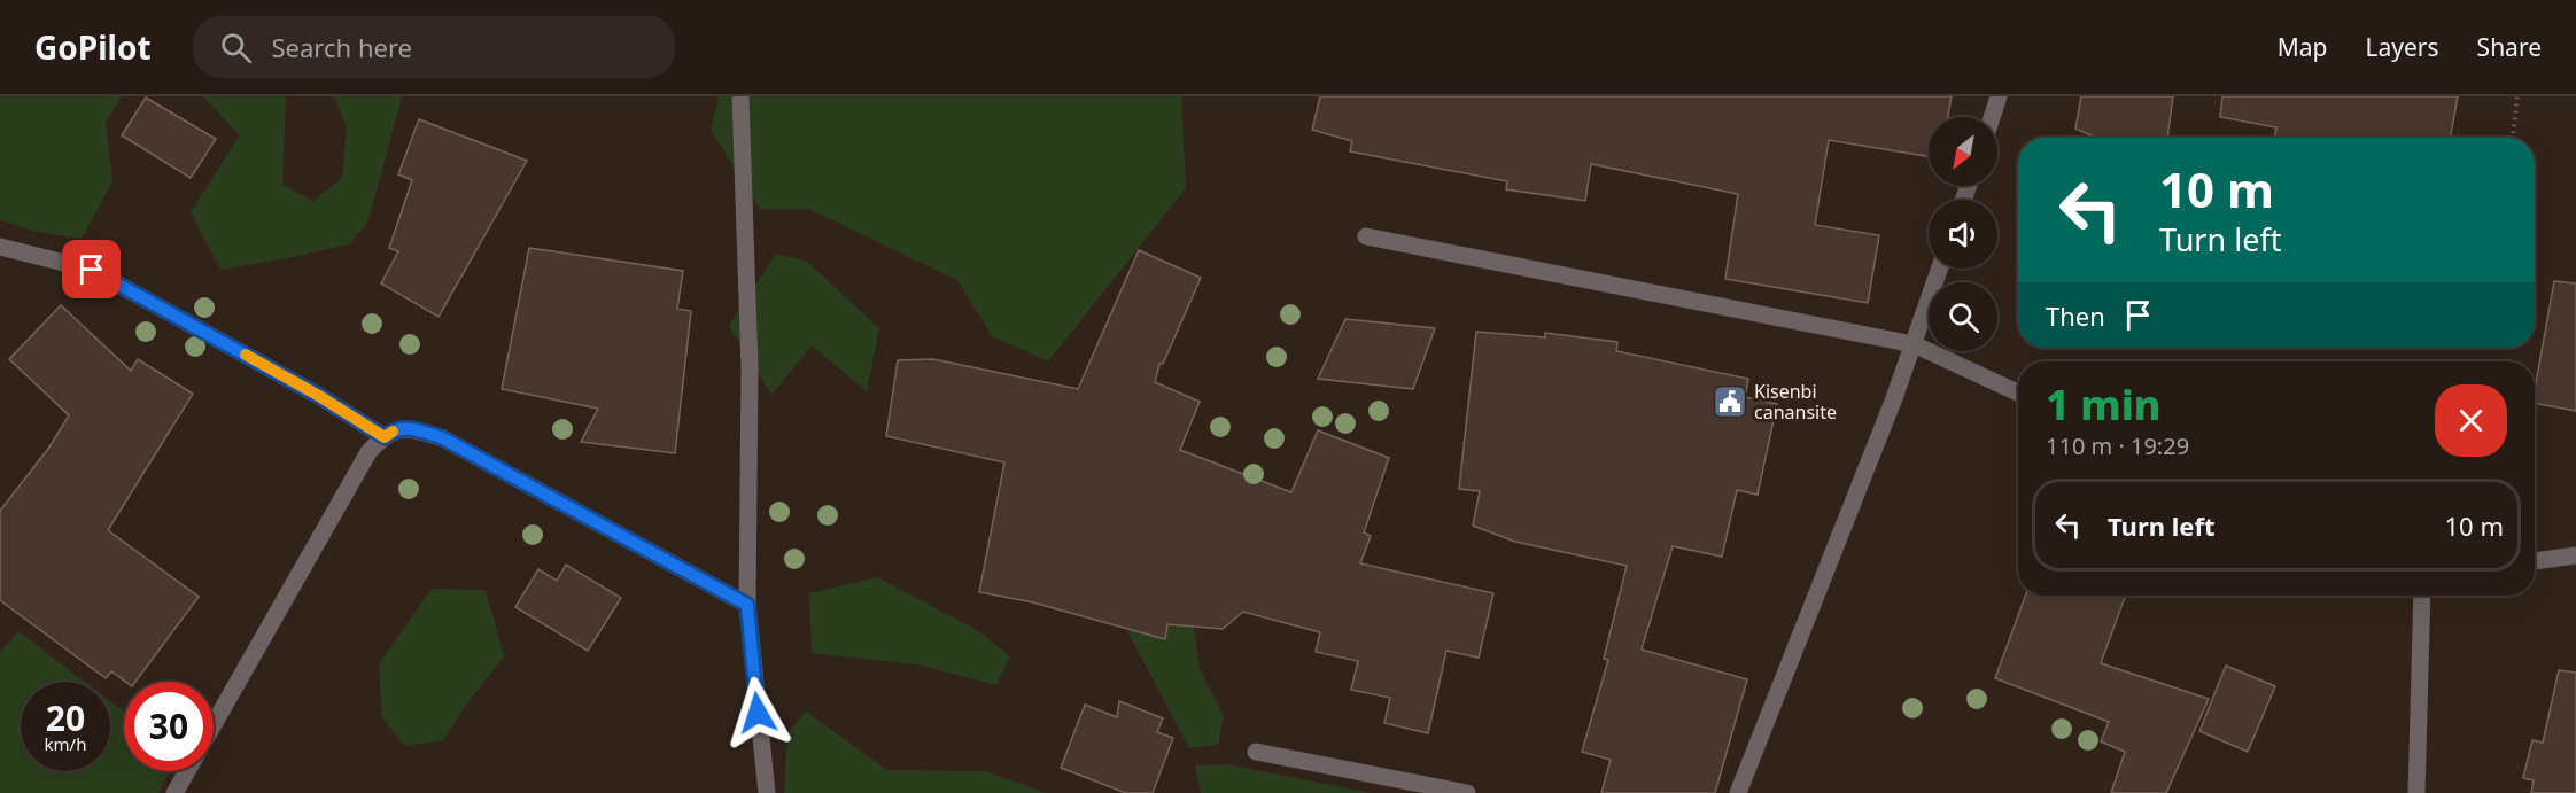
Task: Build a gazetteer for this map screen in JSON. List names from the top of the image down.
{
  "places": {
    "public building": ["Kisenbi canansite"]
  },
  "north": "bottom left",
  "page": {
    "header": "GoPilot",
    "search": "Search here",
    "nav": ["Map", "Layers", "Share"],
    "turn": ["10 m", "Turn left"],
    "then": "Then",
    "heading": ["1 min", "110 m · 19:29"],
    "list": [
      {
        "name": "Turn left",
        "value": "10 m"
      }
    ],
    "speed": "20 km/h",
    "limit": "30"
  }
}
